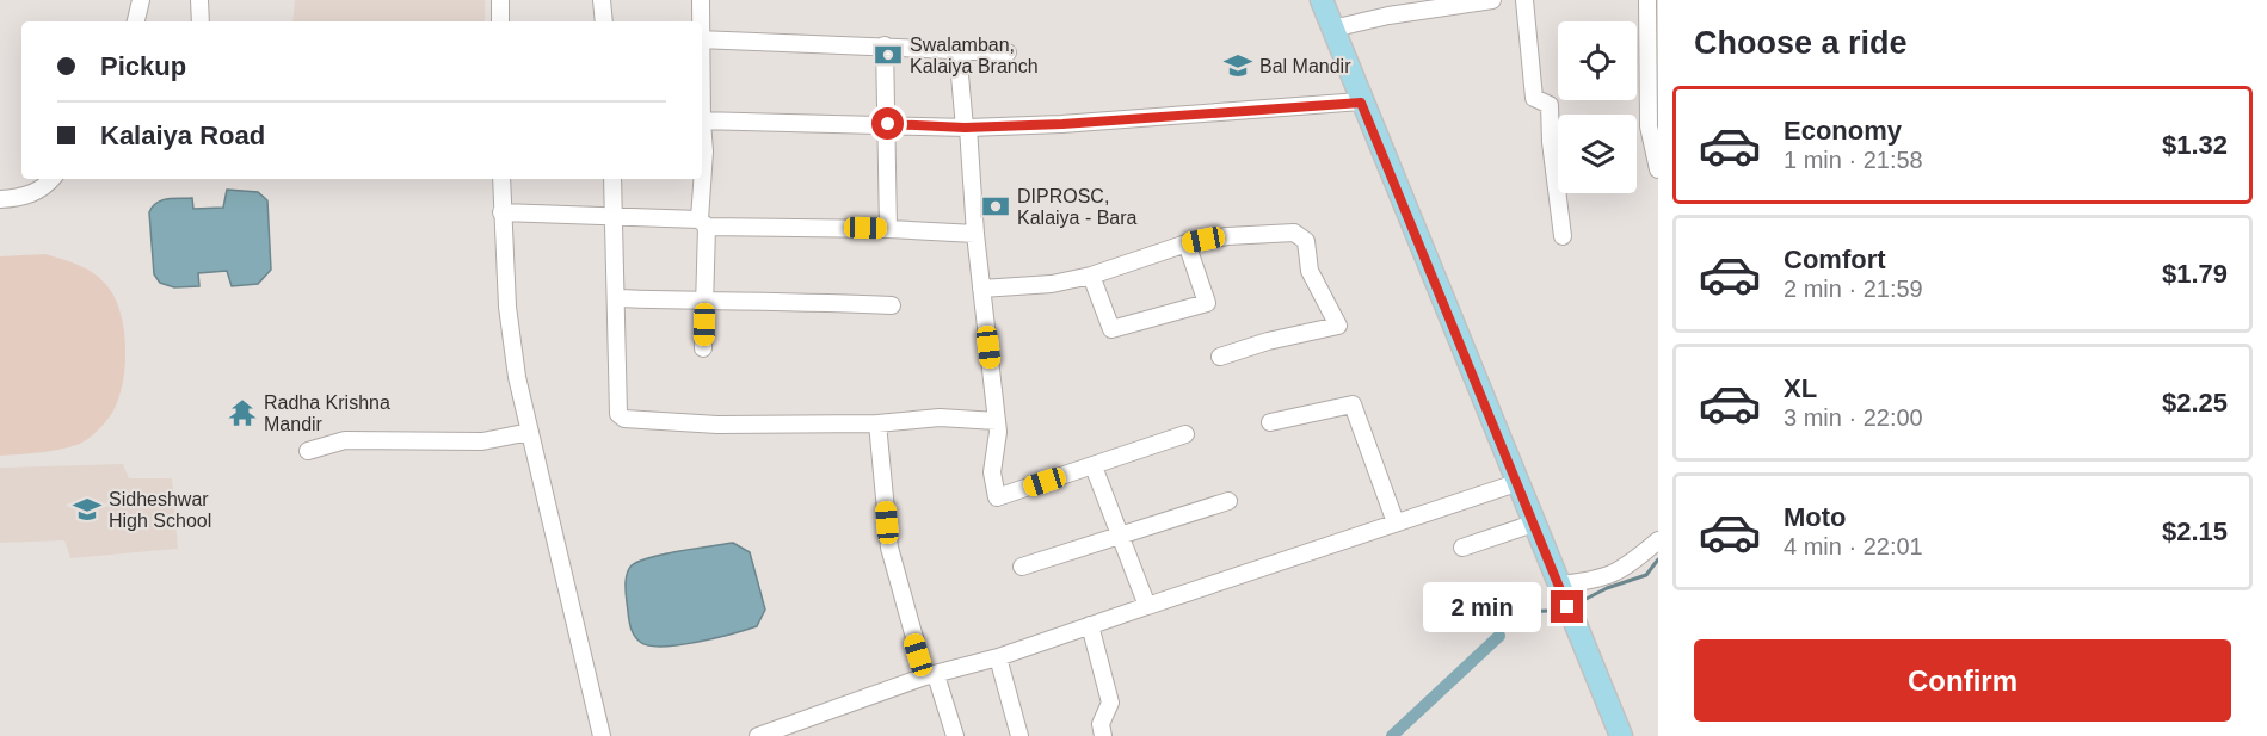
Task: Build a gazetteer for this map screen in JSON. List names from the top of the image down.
{
  "places": {
    "bank": ["Swalamban, Kalaiya Branch", "DIPROSC, Kalaiya - Bara"],
    "school or university": ["Bal Mandir", "Sidheshwar High School"],
    "temple": ["Radha Krishna Mandir"]
  },
  "page": {
    "heading": "Choose a ride",
    "banner": ["Pickup", "Kalaiya Road"],
    "list": [
      {
        "name": "Economy",
        "note": "1 min · 21:58",
        "value": "$1.32"
      },
      {
        "name": "Comfort",
        "note": "2 min · 21:59",
        "value": "$1.79"
      },
      {
        "name": "XL",
        "note": "3 min · 22:00",
        "value": "$2.25"
      },
      {
        "name": "Moto",
        "note": "4 min · 22:01",
        "value": "$2.15"
      }
    ],
    "bubble": "2 min",
    "buttons": "Confirm"
  }
}
